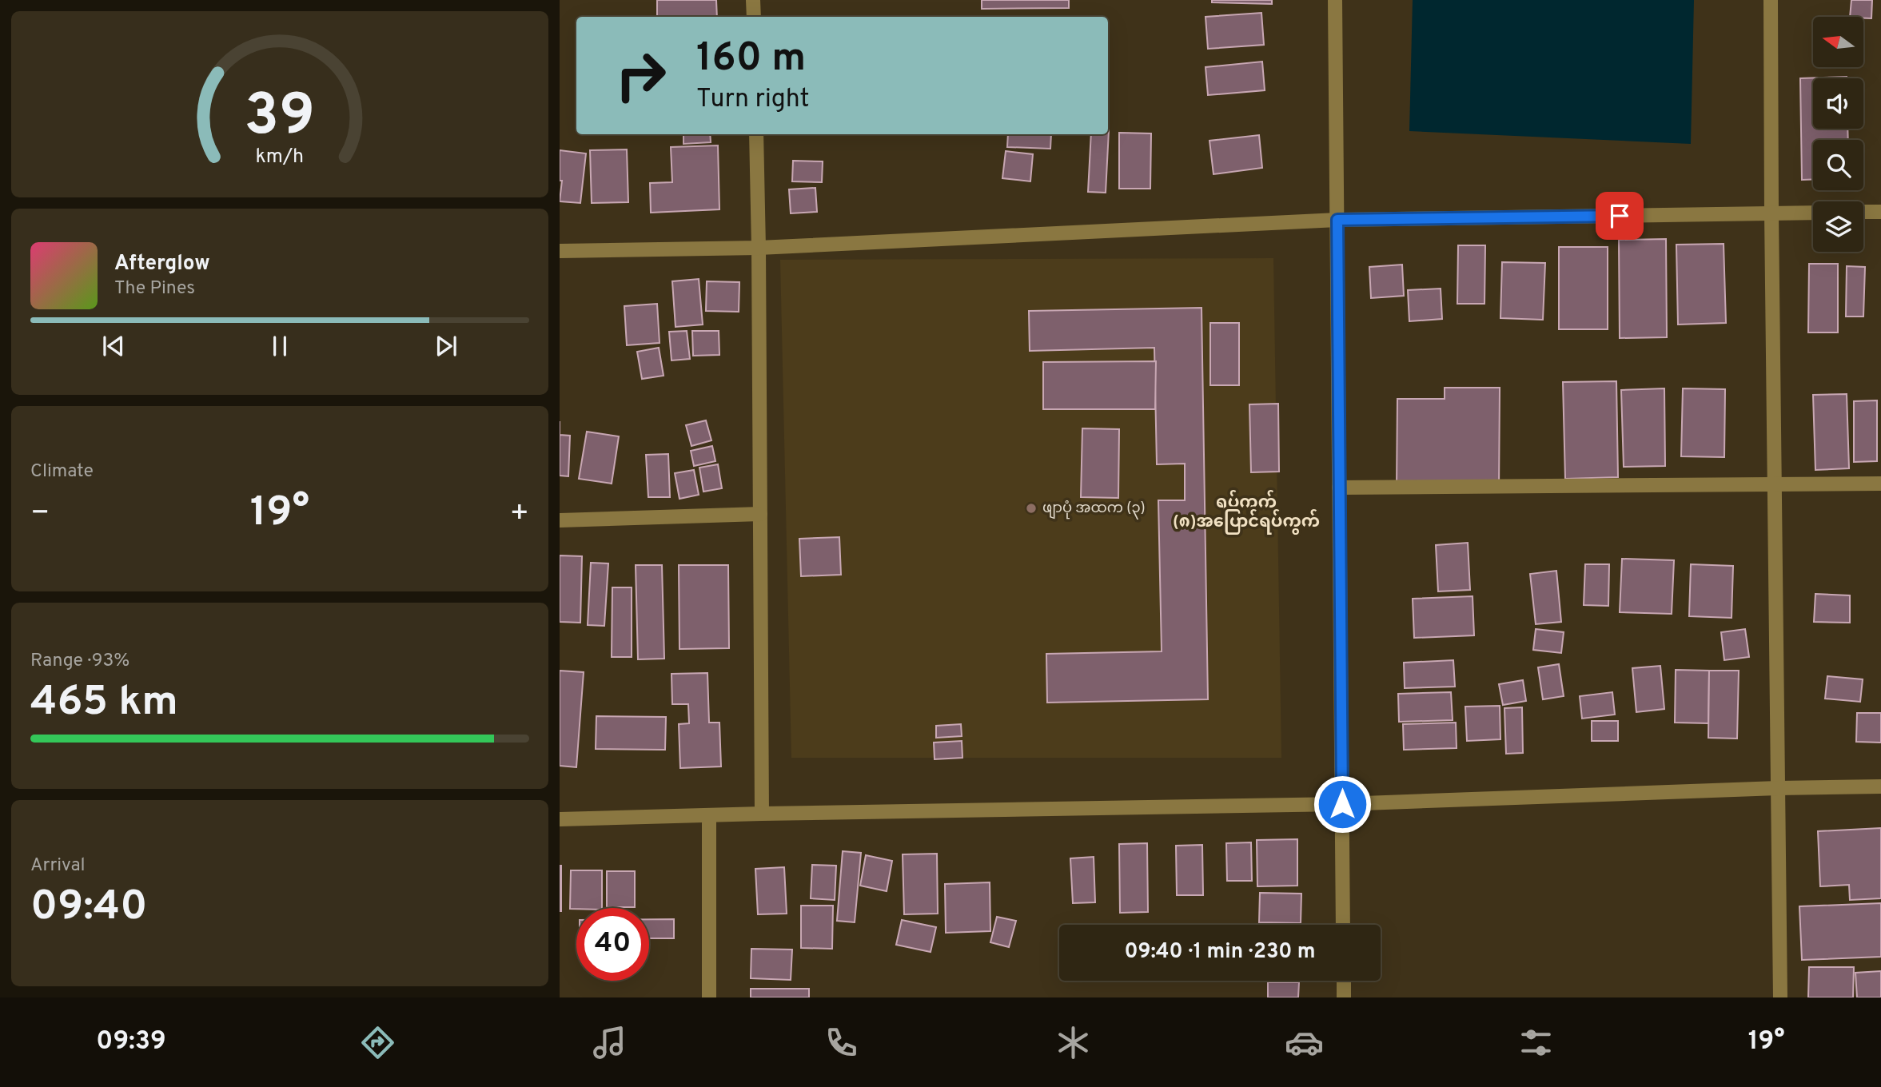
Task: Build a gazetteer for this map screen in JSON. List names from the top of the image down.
{
  "districts": ["ရပ်ကွက် (၈)အပြောင်ရပ်ကွက်"],
  "places": ["ဖျာပုံ အထက (၃)"],
  "north": "left",
  "page": {
    "turn": ["160 m", "Turn right"],
    "song": ["Afterglow", "The Pines"],
    "tile": [
      "Climate",
      ["Range · 93%", "465 km"],
      ["Arrival", "09:40"]
    ],
    "heat": ["−", "19°", "+"],
    "limit": "40",
    "trip": "09:40 · 1 min · 230 m",
    "tabs": ["09:39", "19°"],
    "gauge": ["39", "km/h"]
  }
}
